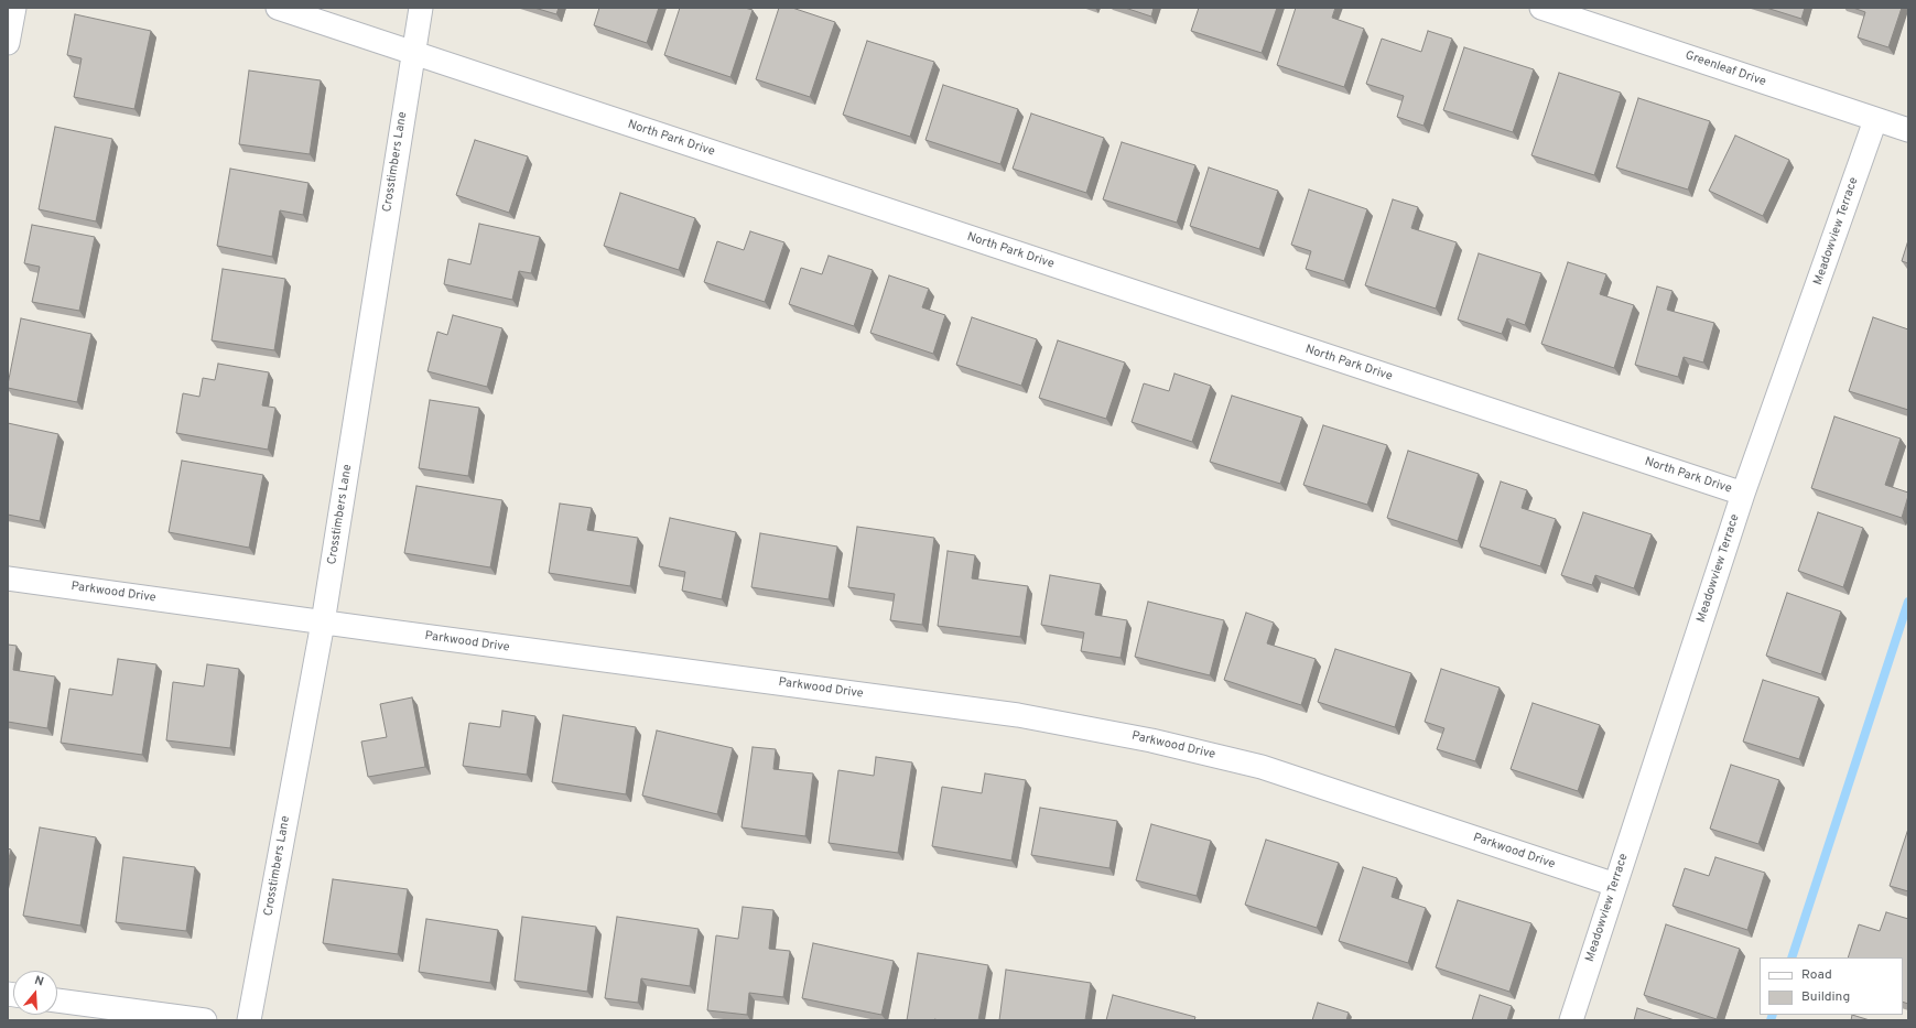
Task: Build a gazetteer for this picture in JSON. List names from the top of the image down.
{
  "streets": {
    "street": [
      "Greenleaf Drive",
      "North Park Drive",
      "Crosstimbers Lane",
      "Meadowview Terrace",
      "Parkwood Drive"
    ]
  },
  "crossings": [
    ["Greenleaf Drive", "Meadowview Terrace"],
    ["North Park Drive", "Crosstimbers Lane"],
    ["North Park Drive", "Meadowview Terrace"],
    ["Crosstimbers Lane", "Parkwood Drive"],
    ["Meadowview Terrace", "Parkwood Drive"]
  ],
  "legend": ["Road", "Building"],
  "north": "top"
}
